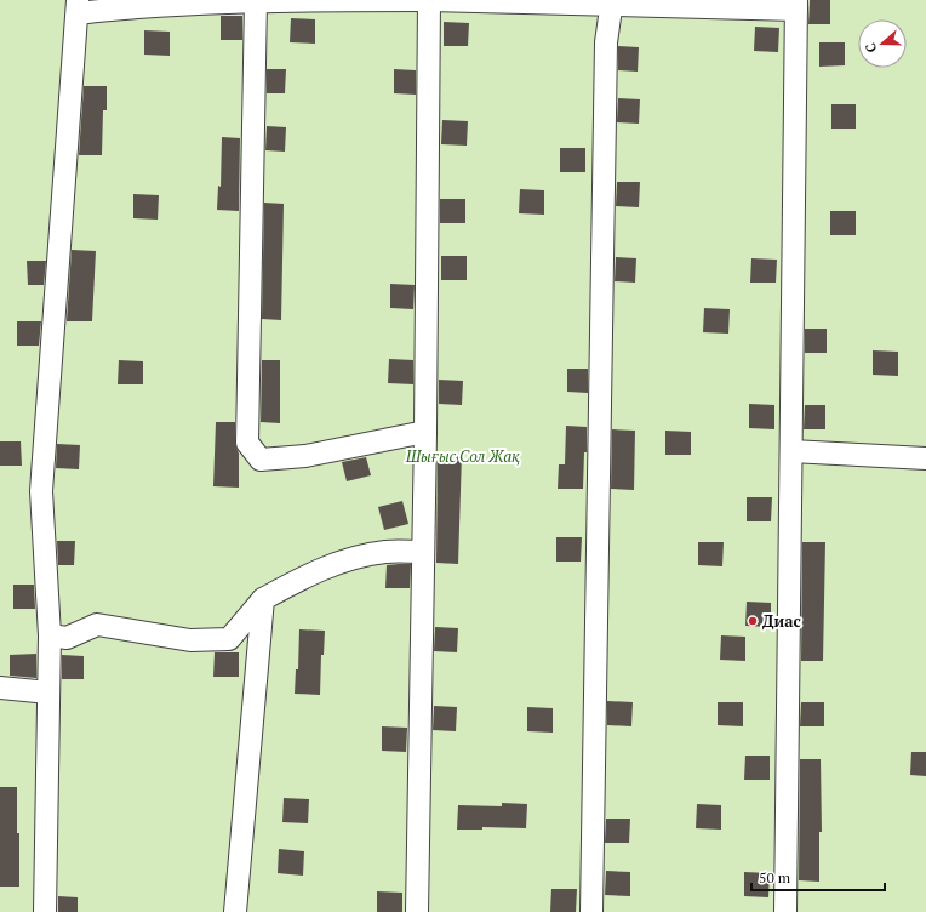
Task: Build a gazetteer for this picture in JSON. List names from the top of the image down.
{
  "parks": ["Шығыс Сол Жақ"],
  "places": ["Диас"],
  "scale_bar": "50 m",
  "north": "left"
}
